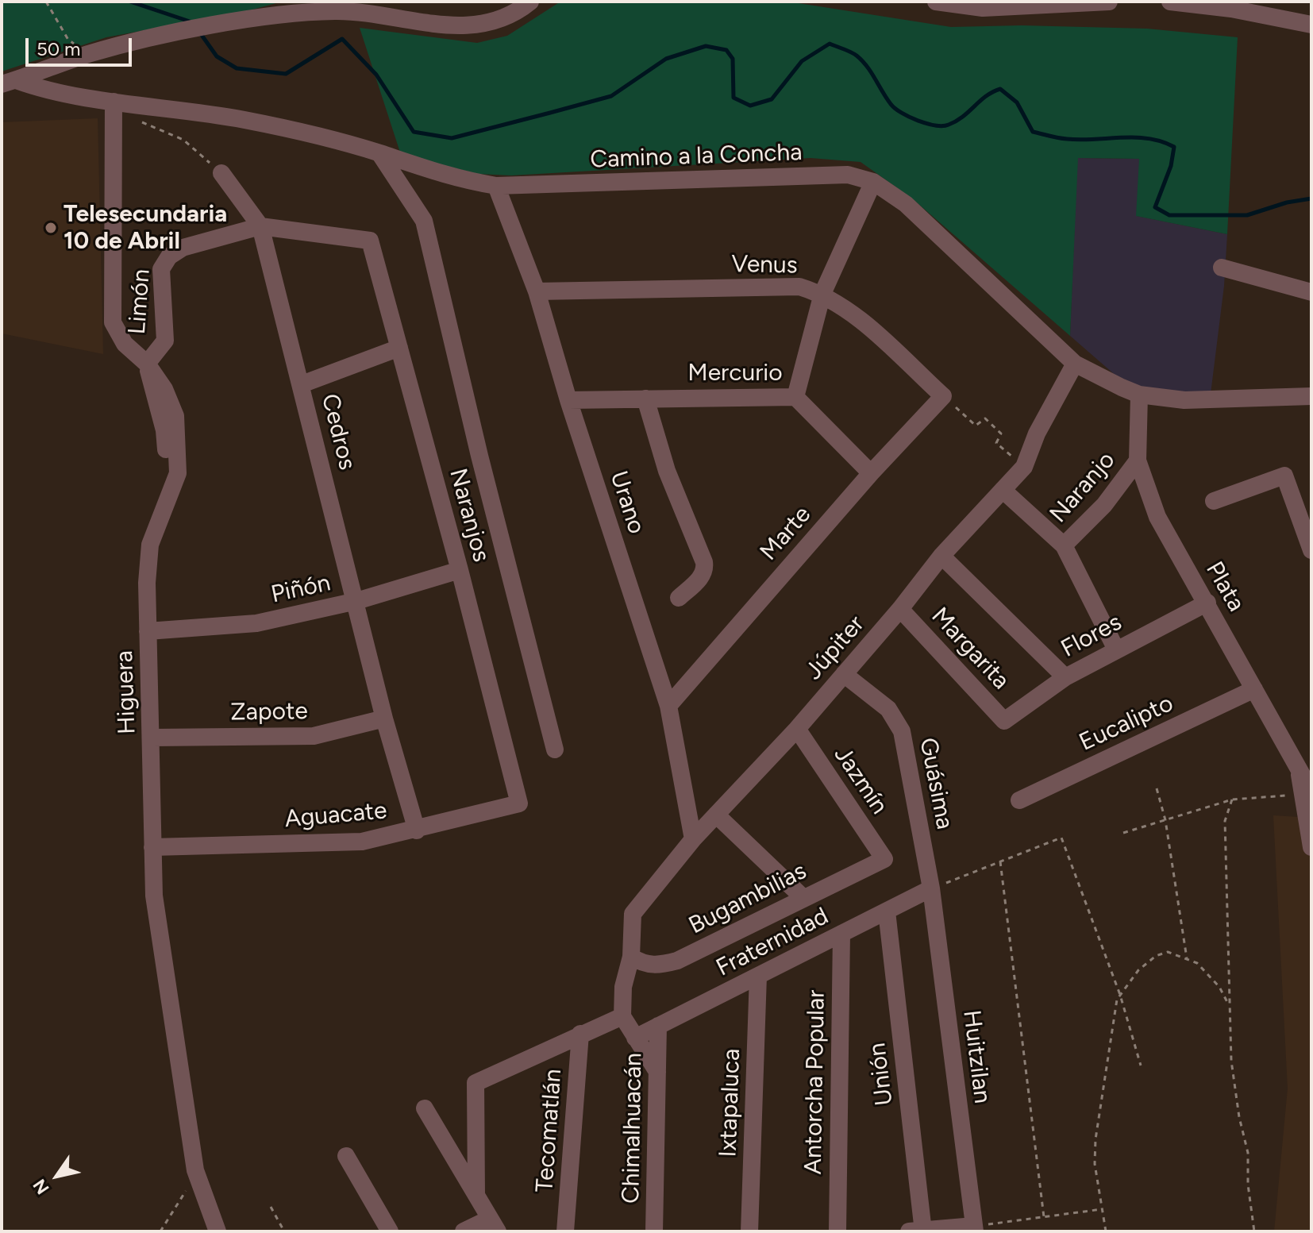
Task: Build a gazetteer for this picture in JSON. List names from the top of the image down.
{
  "streets": {
    "street": [
      "Camino a la Concha",
      "Venus",
      "Limón",
      "Mercurio",
      "Cedros",
      "Naranjo",
      "Urano",
      "Naranjos",
      "Marte",
      "Plata",
      "Piñón",
      "Flores",
      "Júpiter",
      "Margarita",
      "Higuera",
      "Zapote",
      "Eucalipto",
      "Jazmín",
      "Guásima",
      "Aguacate",
      "Bugambilias",
      "Fraternidad",
      "Huitzilan",
      "Unión",
      "Antorcha Popular",
      "Ixtapaluca",
      "Chimalhuacán",
      "Tecomatlán"
    ]
  },
  "crossings": [
    ["Camino a la Concha", "Urano"],
    ["Camino a la Concha", "Plata"],
    ["Camino a la Concha", "Júpiter"],
    ["Camino a la Concha", "Higuera"],
    ["Venus", "Urano"],
    ["Venus", "Marte"],
    ["Limón", "Cedros"],
    ["Limón", "Naranjos"],
    ["Limón", "Higuera"],
    ["Mercurio", "Urano"],
    ["Mercurio", "Marte"],
    ["Cedros", "Piñón"],
    ["Cedros", "Zapote"],
    ["Cedros", "Aguacate"],
    ["Naranjo", "Plata"],
    ["Urano", "Marte"],
    ["Urano", "Júpiter"],
    ["Naranjos", "Piñón"],
    ["Naranjos", "Aguacate"],
    ["Plata", "Flores"],
    ["Plata", "Eucalipto"],
    ["Piñón", "Higuera"],
    ["Flores", "Margarita"],
    ["Júpiter", "Margarita"],
    ["Júpiter", "Jazmín"],
    ["Júpiter", "Guásima"],
    ["Júpiter", "Bugambilias"],
    ["Higuera", "Zapote"],
    ["Higuera", "Aguacate"],
    ["Jazmín", "Bugambilias"],
    ["Guásima", "Fraternidad"],
    ["Guásima", "Huitzilan"],
    ["Fraternidad", "Huitzilan"],
    ["Fraternidad", "Unión"],
    ["Fraternidad", "Antorcha Popular"],
    ["Fraternidad", "Ixtapaluca"],
    ["Fraternidad", "Chimalhuacán"]
  ],
  "places": ["Telesecundaria 10 de Abril"],
  "scale_bar": "50 m",
  "north": "bottom left"
}
